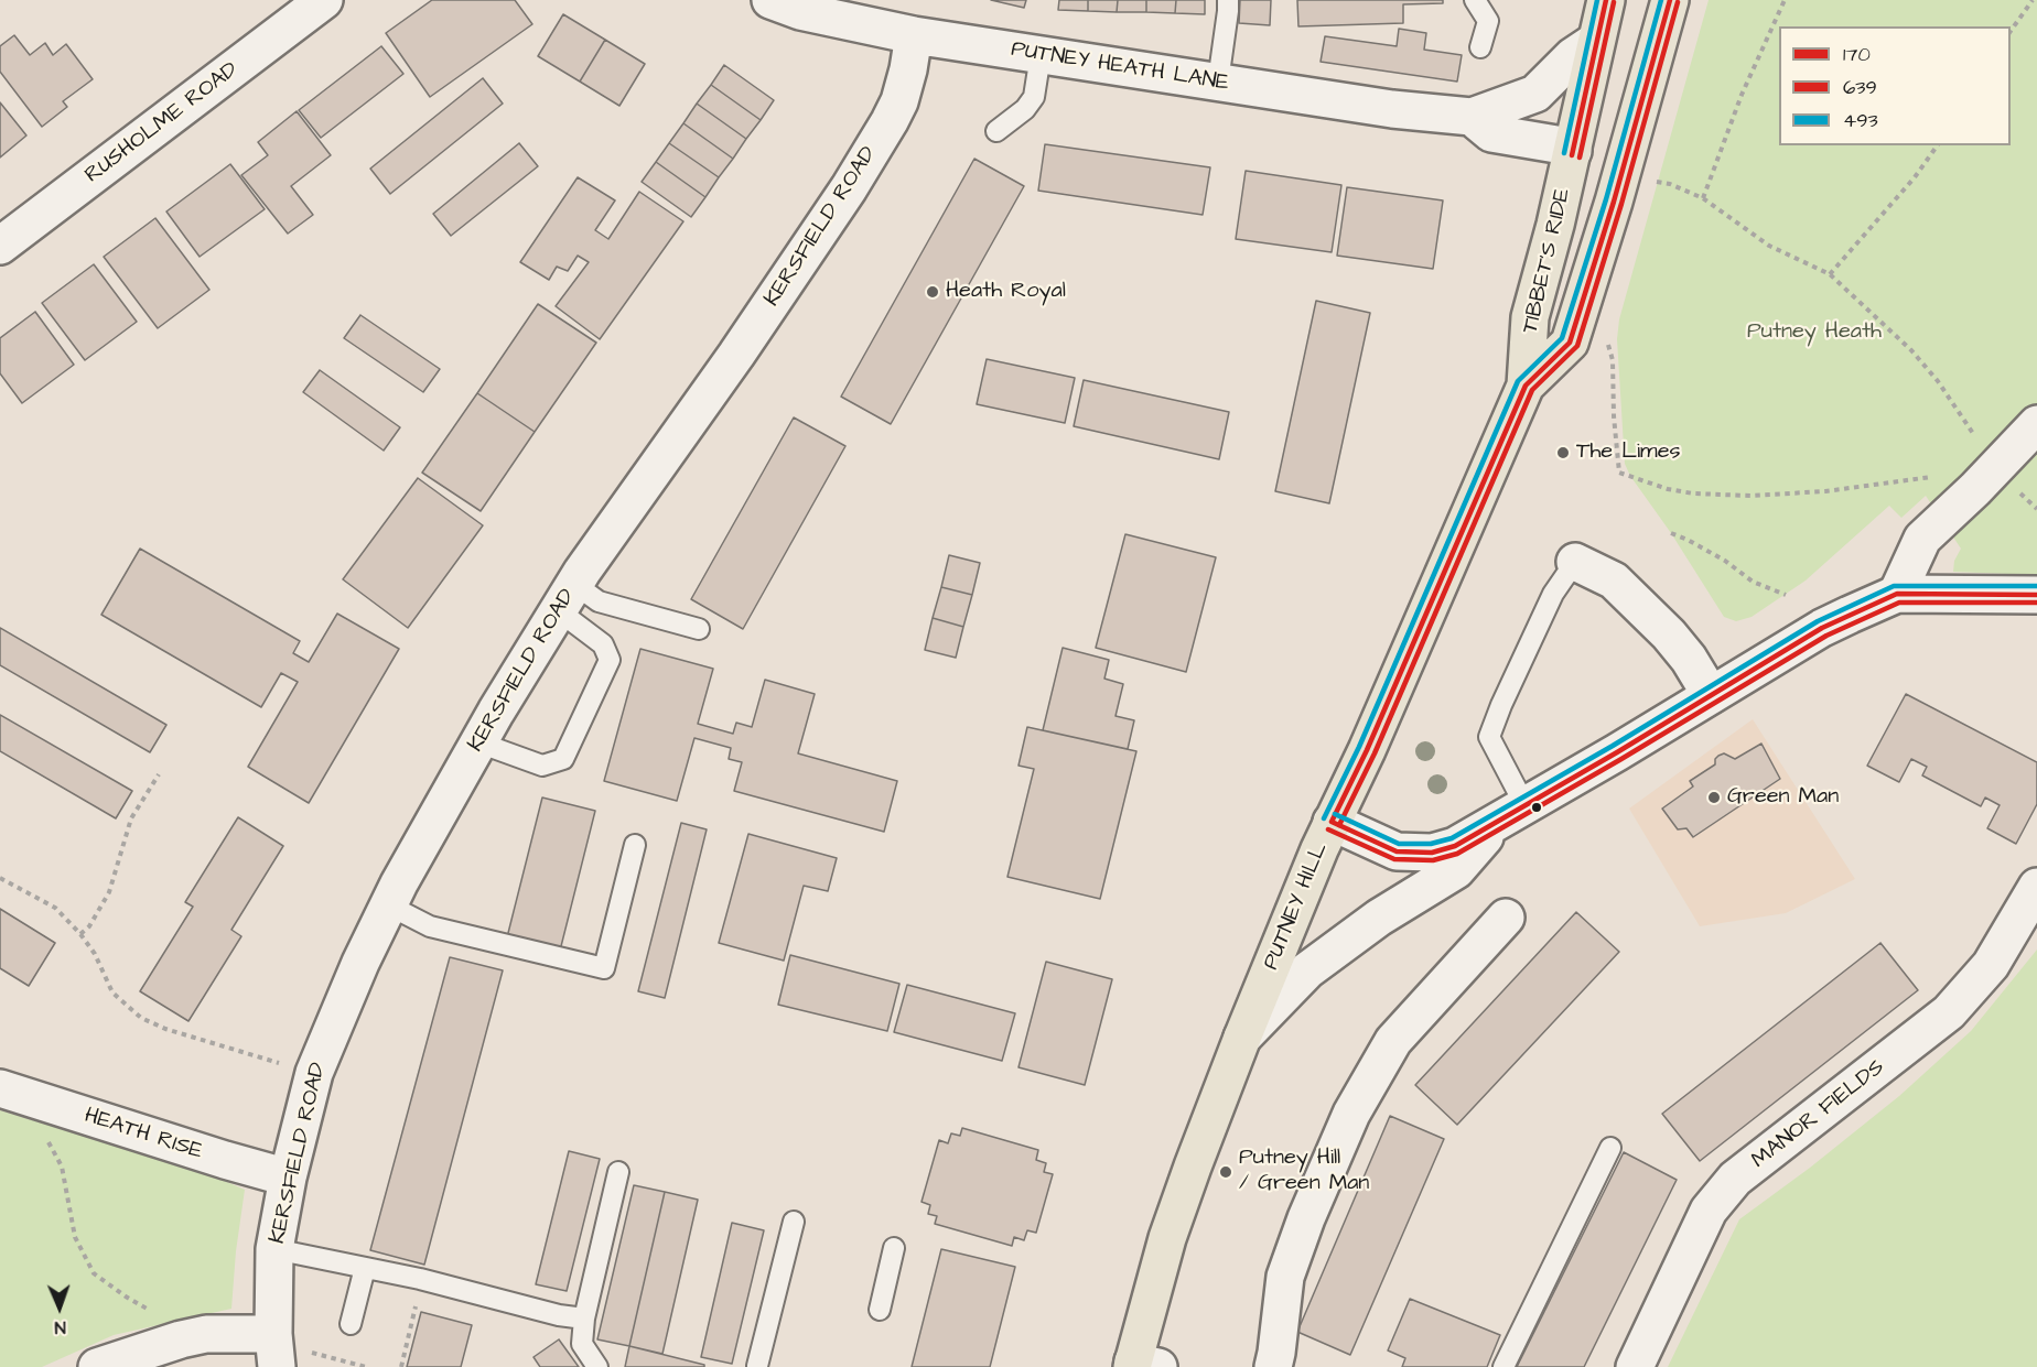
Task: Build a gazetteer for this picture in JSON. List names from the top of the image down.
{
  "streets": {
    "main road": ["TIBBET'S RIDE", "PUTNEY HILL"],
    "street": [
      "PUTNEY HEATH LANE",
      "RUSHOLME ROAD",
      "KERSFIELD ROAD",
      "MANOR FIELDS",
      "HEATH RISE"
    ]
  },
  "crossings": [
    ["PUTNEY HEATH LANE", "KERSFIELD ROAD"],
    ["PUTNEY HEATH LANE", "TIBBET'S RIDE"],
    ["KERSFIELD ROAD", "HEATH RISE"],
    ["TIBBET'S RIDE", "PUTNEY HILL"]
  ],
  "parks": ["Putney Heath"],
  "places": [
    "Heath Royal",
    "The Limes",
    "Green Man",
    "Putney Hill / Green Man"
  ],
  "lines": ["transit line 170", "transit line 493", "transit line 639"],
  "legend": ["170", "639", "493"],
  "north": "bottom"
}
